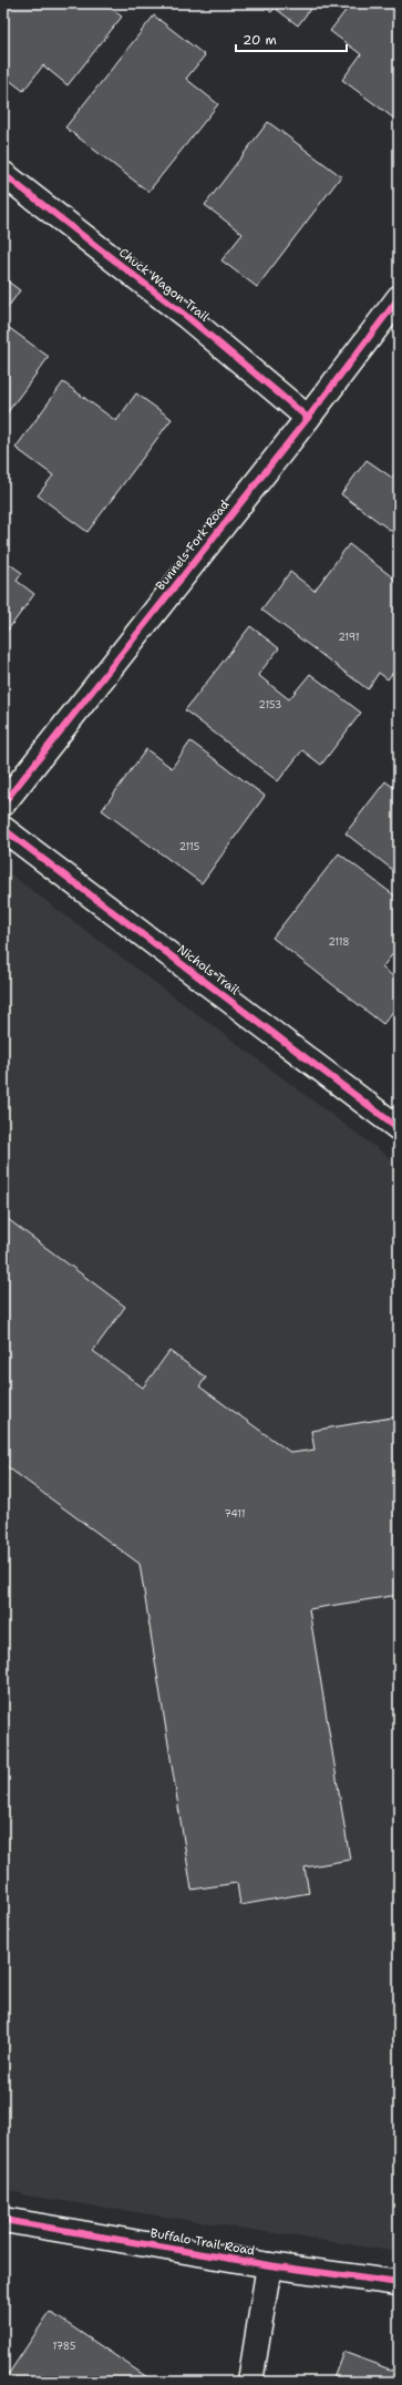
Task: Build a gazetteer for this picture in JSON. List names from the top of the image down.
{
  "streets": {
    "street": [
      "Chuck Wagon Trail",
      "Bunnels Fork Road",
      "Nichols Trail",
      "Buffalo Trail Road"
    ]
  },
  "crossings": [
    ["Chuck Wagon Trail", "Bunnels Fork Road"]
  ],
  "house_numbers": [
    "2191",
    "2153",
    "2115",
    "2118",
    "7411",
    "1785"
  ],
  "scale_bar": "20 m"
}
